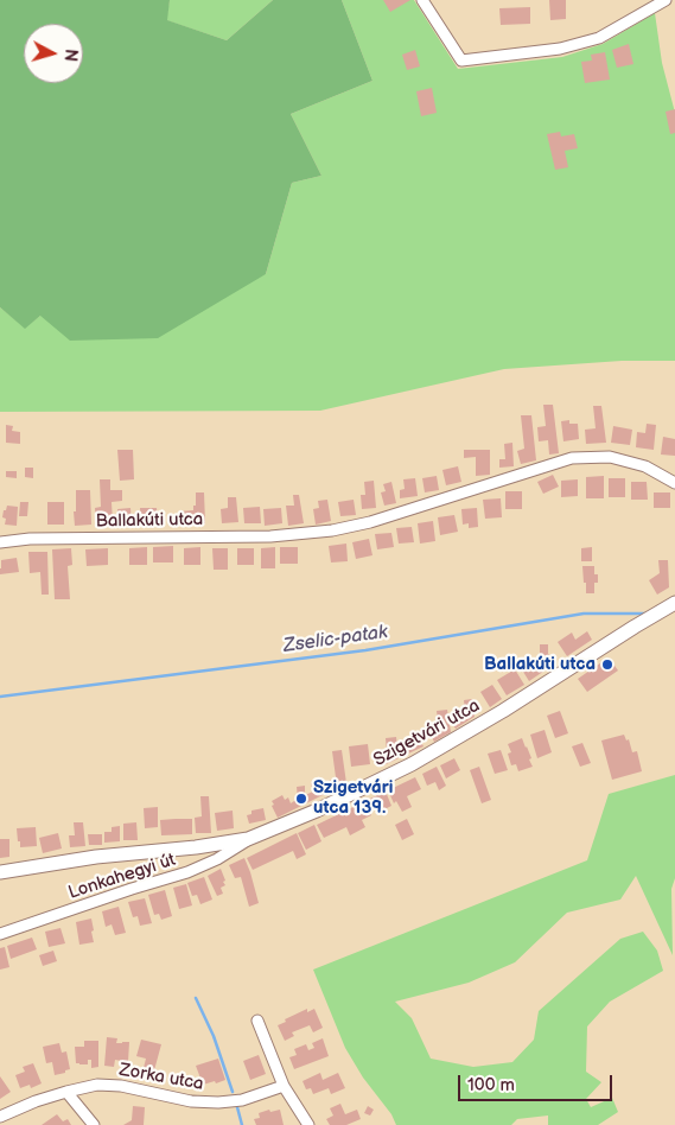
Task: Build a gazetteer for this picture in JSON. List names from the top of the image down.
{
  "streets": {
    "street": [
      "Ballakúti utca",
      "Szigetvári utca",
      "Lonkahegyi út",
      "Zorka utca"
    ]
  },
  "crossings": [
    ["Szigetvári utca", "Lonkahegyi út"]
  ],
  "water": ["Zselic-patak"],
  "places": ["Ballakúti utca", "Szigetvári utca 139."],
  "scale_bar": "100 m",
  "north": "right"
}
